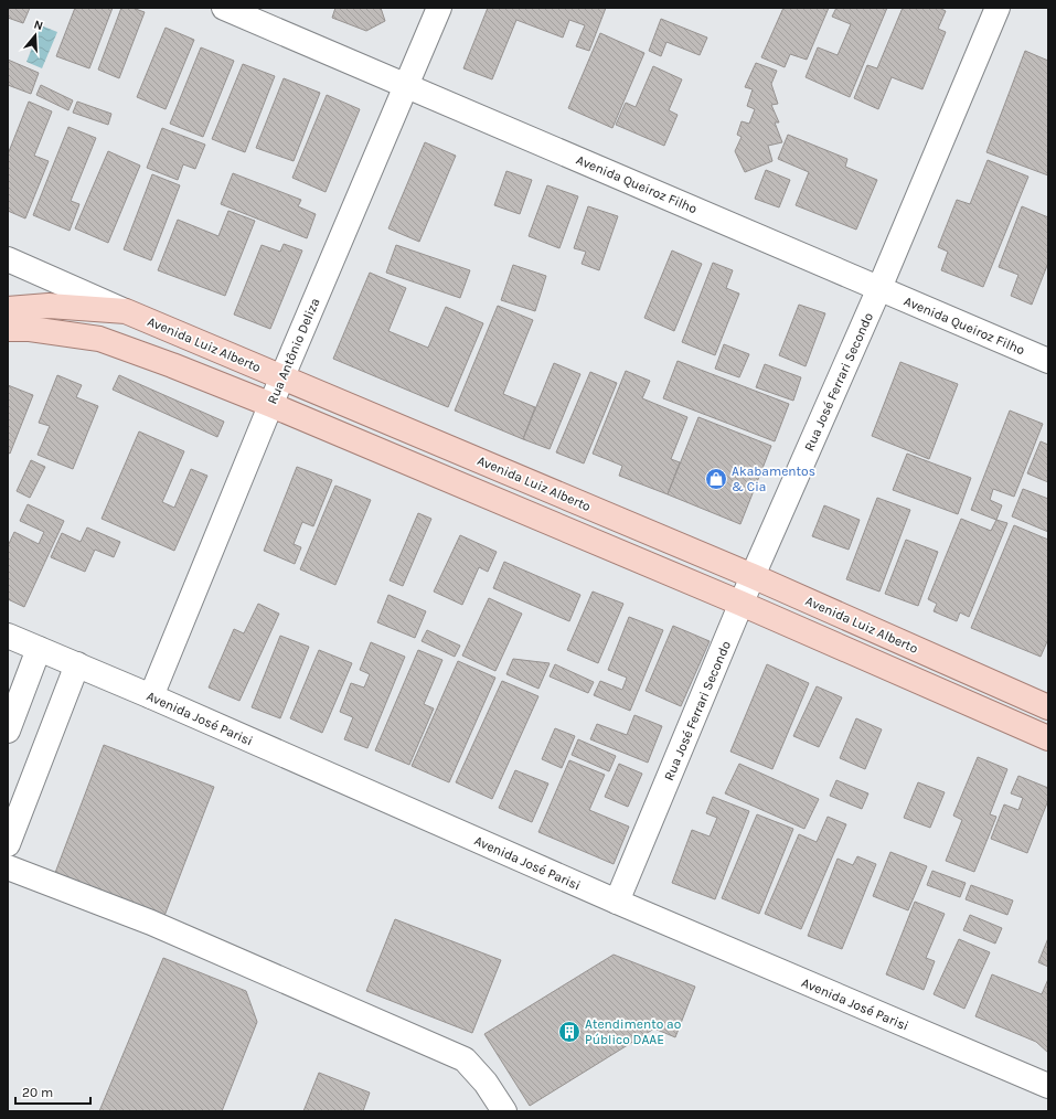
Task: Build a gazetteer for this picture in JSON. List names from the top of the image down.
{
  "streets": {
    "main road": ["Avenida Luiz Alberto"],
    "street": [
      "Avenida Queiroz Filho",
      "Rua Antônio Deliza",
      "Rua José Ferrari Secondo",
      "Avenida José Parisi"
    ]
  },
  "crossings": [
    ["Avenida Queiroz Filho", "Rua Antônio Deliza"],
    ["Avenida Queiroz Filho", "Rua José Ferrari Secondo"],
    ["Avenida Luiz Alberto", "Rua Antônio Deliza"],
    ["Avenida Luiz Alberto", "Rua José Ferrari Secondo"],
    ["Rua Antônio Deliza", "Avenida José Parisi"],
    ["Rua José Ferrari Secondo", "Avenida José Parisi"]
  ],
  "places": {
    "shop": ["Akabamentos & Cia"],
    "building": ["Atendimento ao Público DAAE"]
  },
  "scale_bar": "20 m",
  "north": "top"
}
